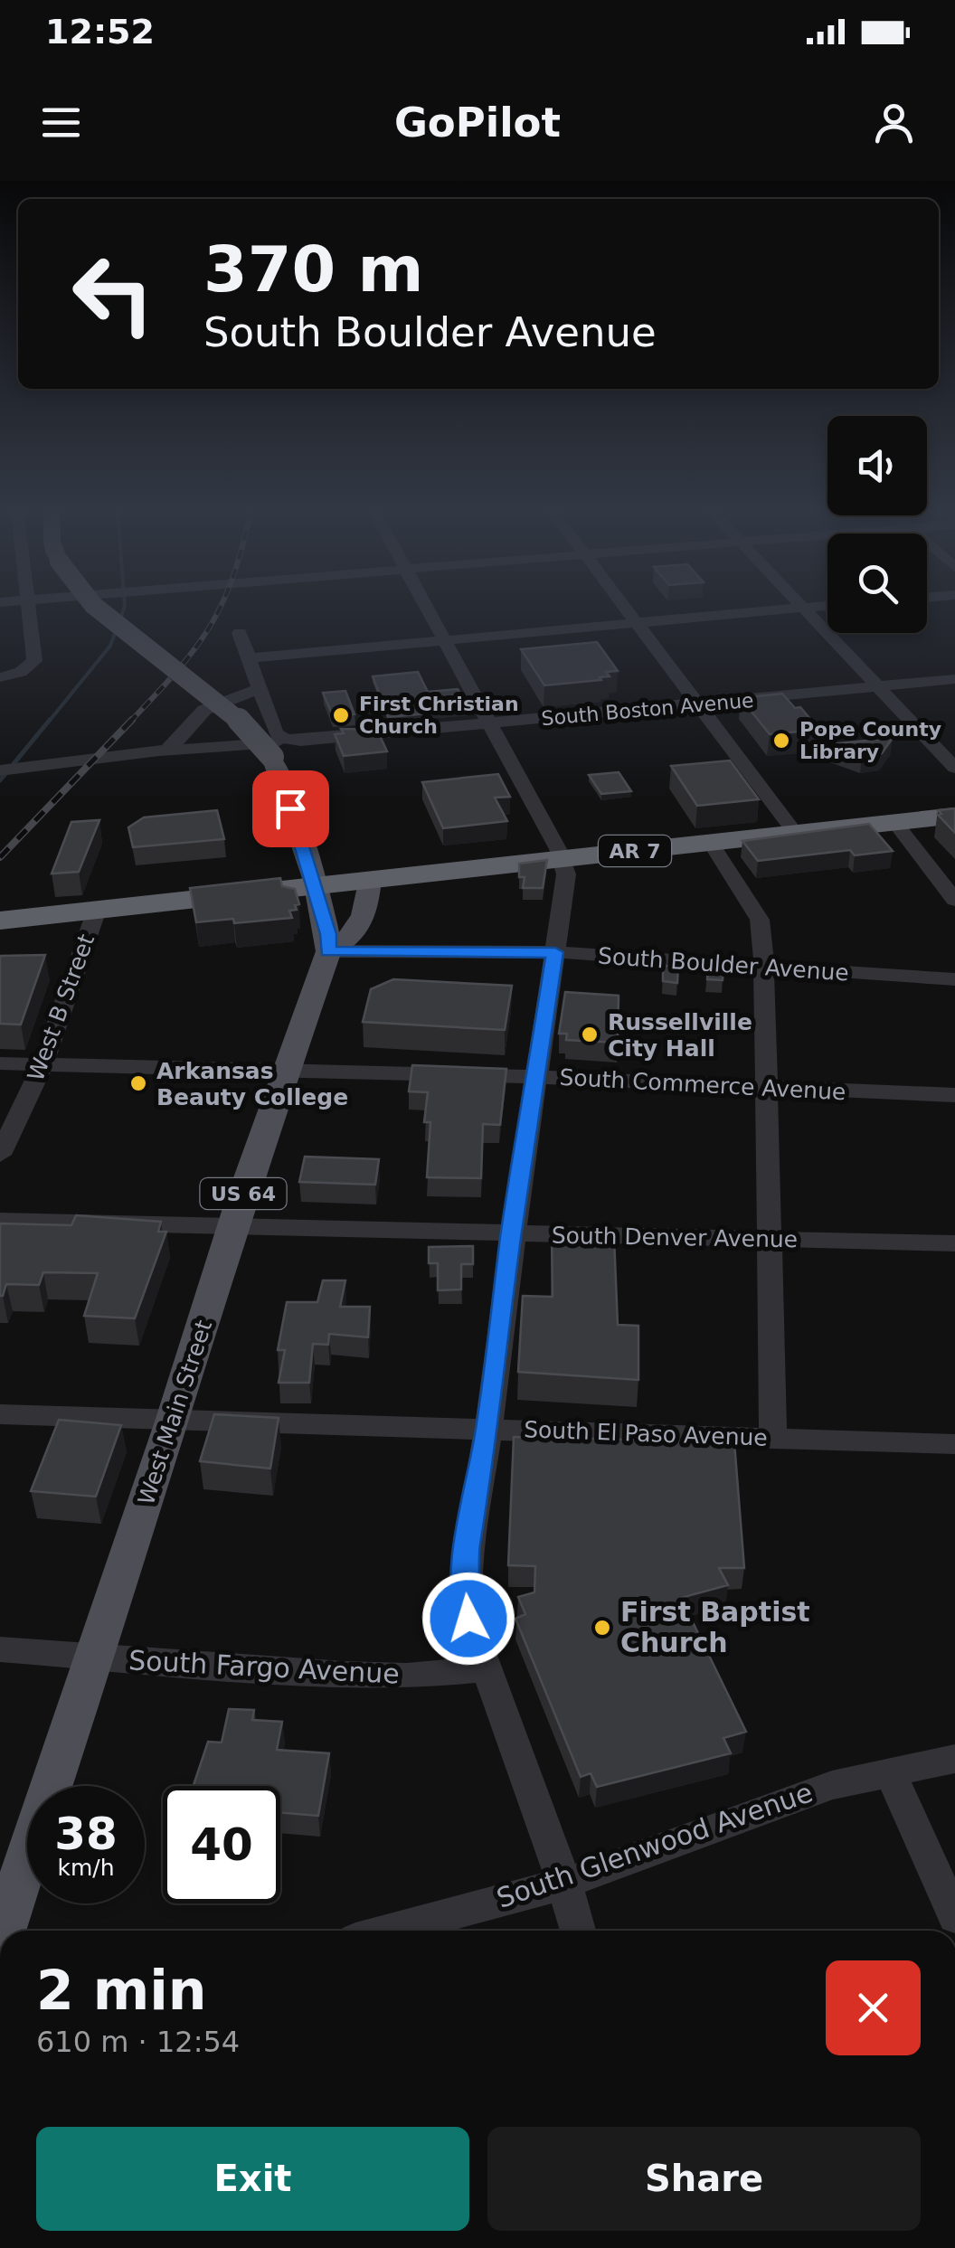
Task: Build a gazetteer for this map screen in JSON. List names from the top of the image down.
{
  "streets": {
    "highway": ["AR 7"],
    "main road": ["US 64", "West Main Street"],
    "street": [
      "South Boston Avenue",
      "South Boulder Avenue",
      "West B Street",
      "South Commerce Avenue",
      "South Denver Avenue",
      "South El Paso Avenue",
      "South Fargo Avenue",
      "South Glenwood Avenue"
    ]
  },
  "crossings": [
    ["South Boston Avenue", "US 64"],
    ["AR 7", "West B Street"],
    ["AR 7", "US 64"],
    ["AR 7", "West Main Street"],
    ["South Boulder Avenue", "West Main Street"],
    ["West B Street", "South Commerce Avenue"],
    ["South Commerce Avenue", "West Main Street"],
    ["US 64", "West Main Street"],
    ["South Denver Avenue", "West Main Street"],
    ["West Main Street", "South El Paso Avenue"],
    ["West Main Street", "South Fargo Avenue"]
  ],
  "places": [
    "First Christian Church",
    "Pope County Library",
    "Russellville City Hall",
    "Arkansas Beauty College",
    "First Baptist Church"
  ],
  "page": {
    "status": "12:52",
    "header": "GoPilot",
    "turn": ["370 m", "South Boulder Avenue"],
    "speed": "38 km/h",
    "limit": "40",
    "heading": ["2 min", "610 m · 12:54"],
    "buttons": ["Exit", "Share"]
  }
}
